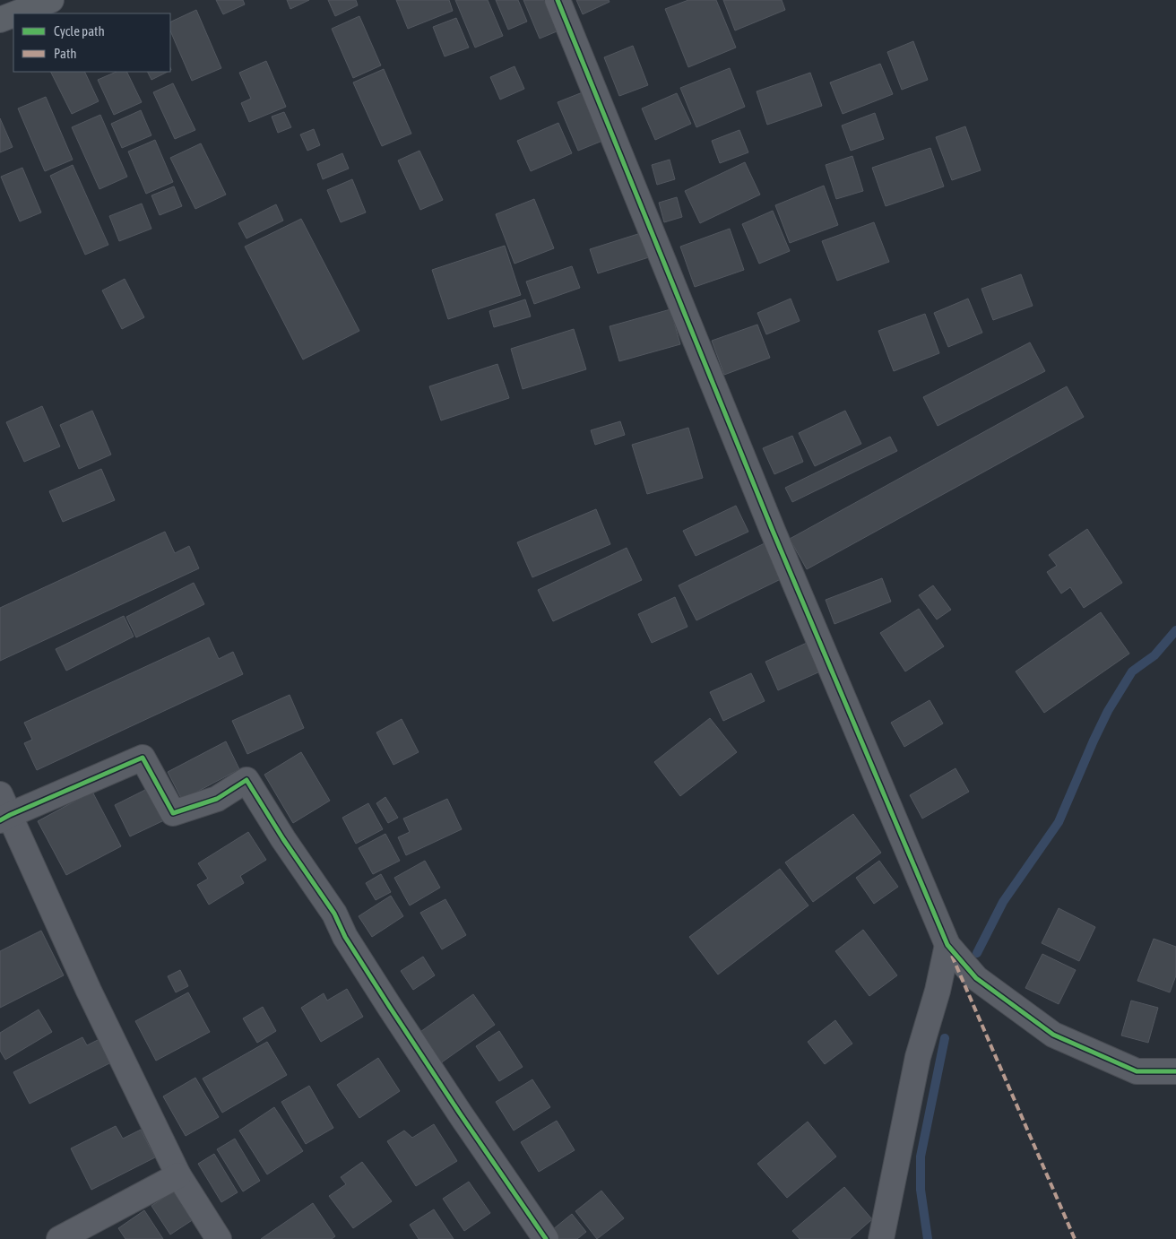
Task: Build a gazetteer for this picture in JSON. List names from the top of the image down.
{
  "legend": ["Cycle path", "Path"]
}
